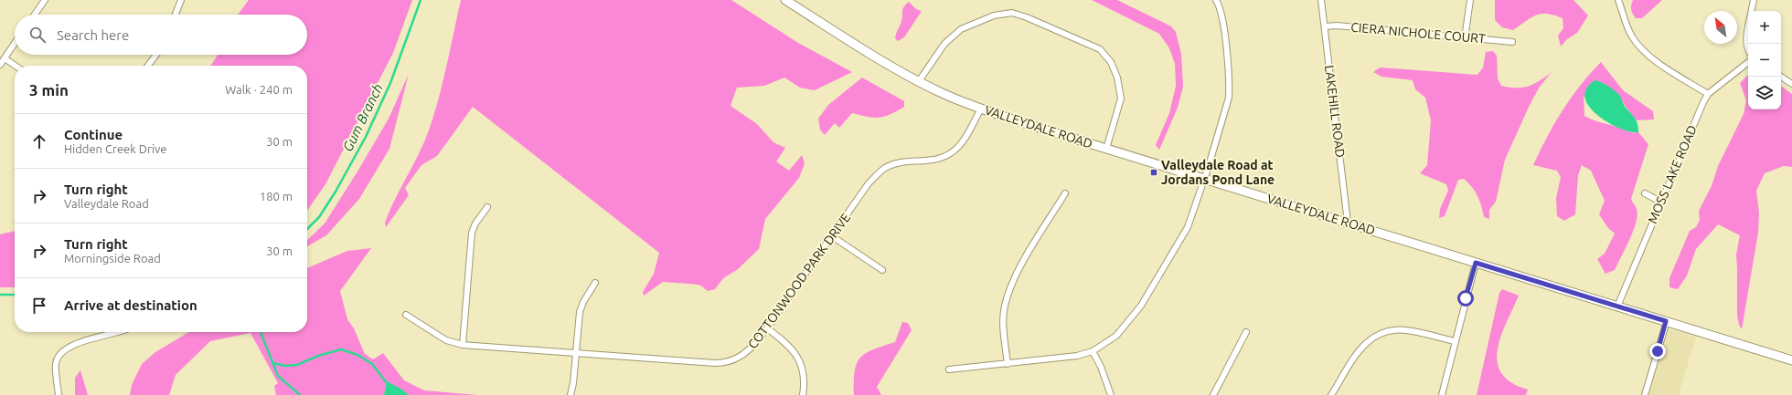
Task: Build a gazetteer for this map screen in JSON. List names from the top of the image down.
{
  "streets": {
    "street": [
      "CIERA NICHOLE COURT",
      "LAKEHILL ROAD",
      "VALLEYDALE ROAD",
      "MOSS LAKE ROAD",
      "COTTONWOOD PARK DRIVE"
    ]
  },
  "crossings": [
    ["CIERA NICHOLE COURT", "LAKEHILL ROAD"],
    ["LAKEHILL ROAD", "VALLEYDALE ROAD"],
    ["VALLEYDALE ROAD", "MOSS LAKE ROAD"],
    ["VALLEYDALE ROAD", "COTTONWOOD PARK DRIVE"]
  ],
  "water": ["Gum Branch"],
  "places": {
    "transit": ["Valleydale Road at Jordans Pond Lane"]
  },
  "north": "top left",
  "page": {
    "map_buttons": ["+", "−"],
    "search": "Search here",
    "heading": ["3 min", "Walk · 240 m"],
    "list": [
      ["Continue", "Hidden Creek Drive", "30 m"],
      ["Turn right", "Valleydale Road", "180 m"],
      ["Turn right", "Morningside Road", "30 m"],
      "Arrive at destination"
    ]
  }
}
